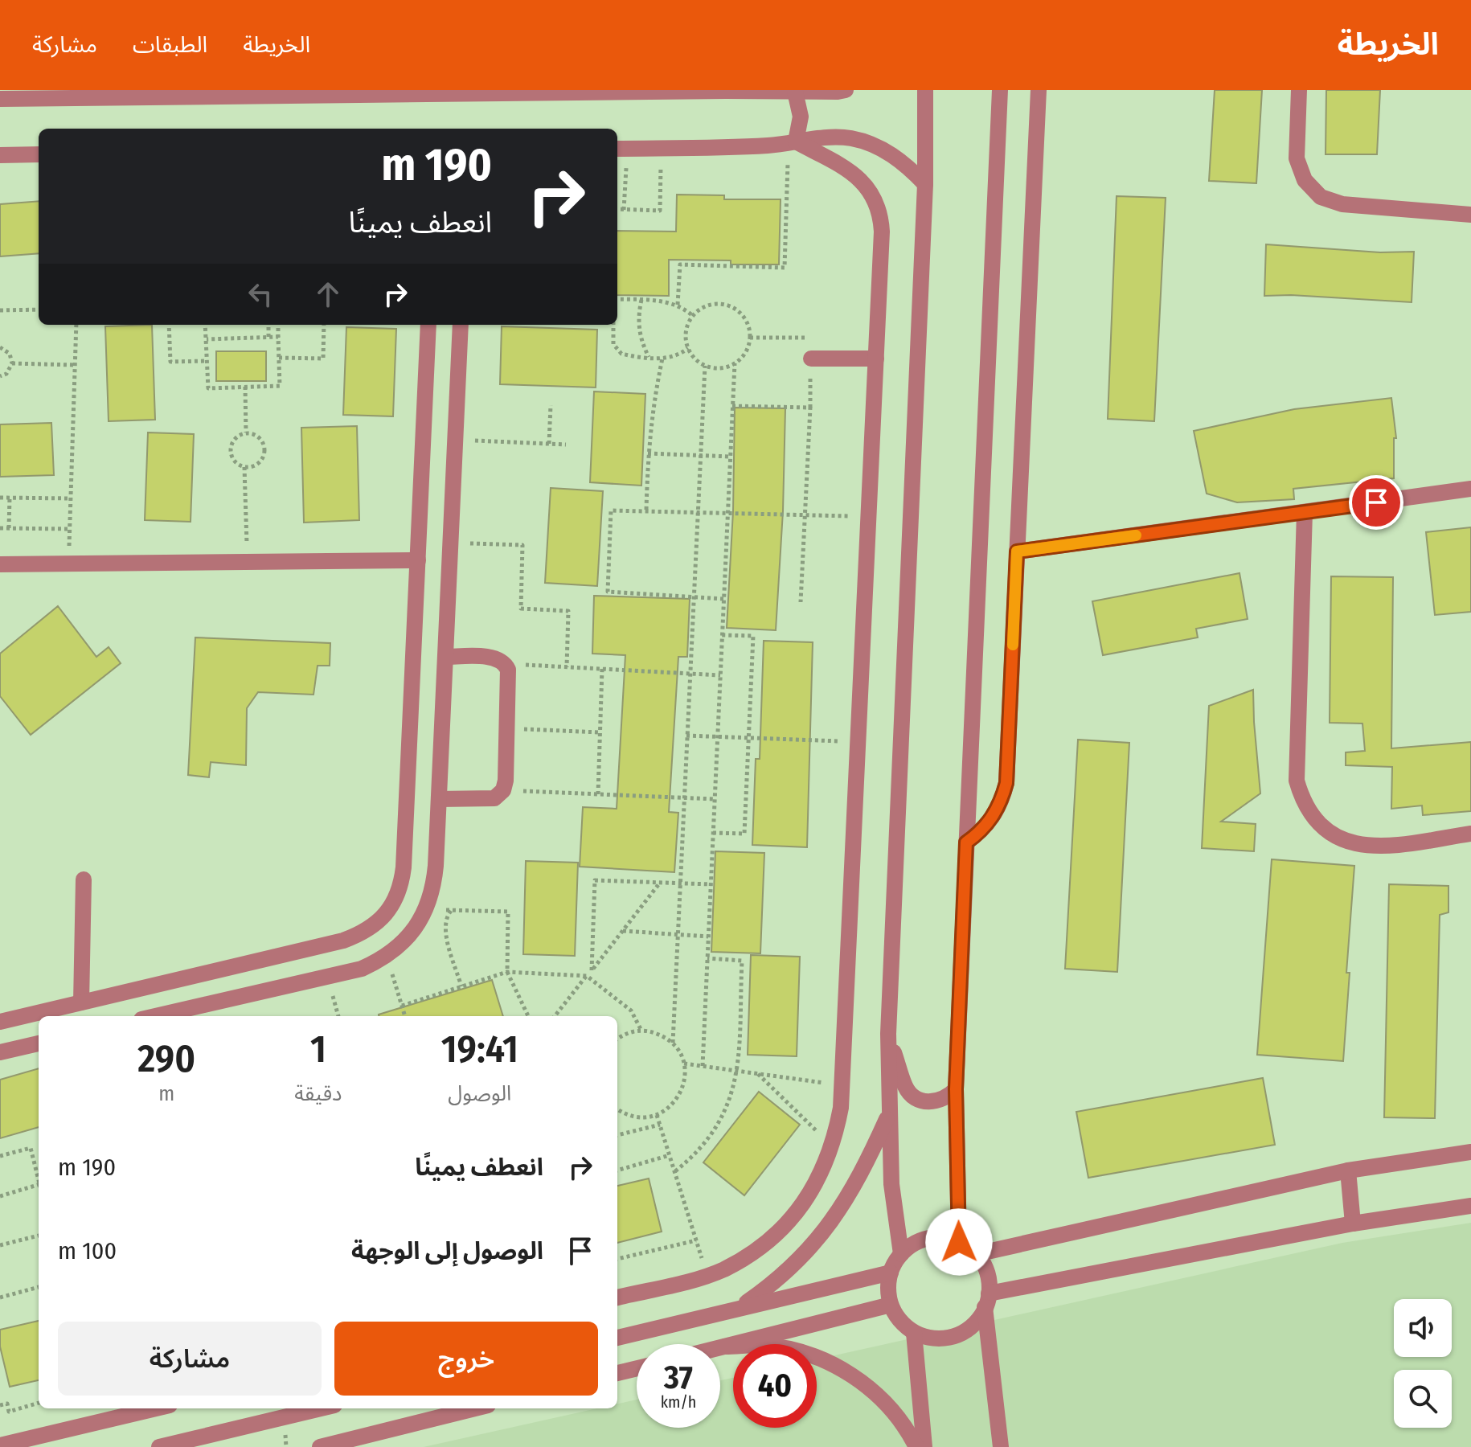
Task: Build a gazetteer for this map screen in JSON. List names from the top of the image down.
{
  "page": {
    "header": "الخريطة",
    "nav": ["الخريطة", "الطبقات", "مشاركة"],
    "turn": ["190 m", "انعطف يمينًا"],
    "eta": [
      "19:41",
      "الوصول",
      "1",
      "دقيقة",
      "290",
      "m"
    ],
    "list": [
      {
        "name": "انعطف يمينًا",
        "value": "190 m"
      },
      {
        "name": "الوصول إلى الوجهة",
        "value": "100 m"
      }
    ],
    "buttons": ["خروج", "مشاركة"],
    "speed": "37 km/h",
    "limit": "40"
  }
}
